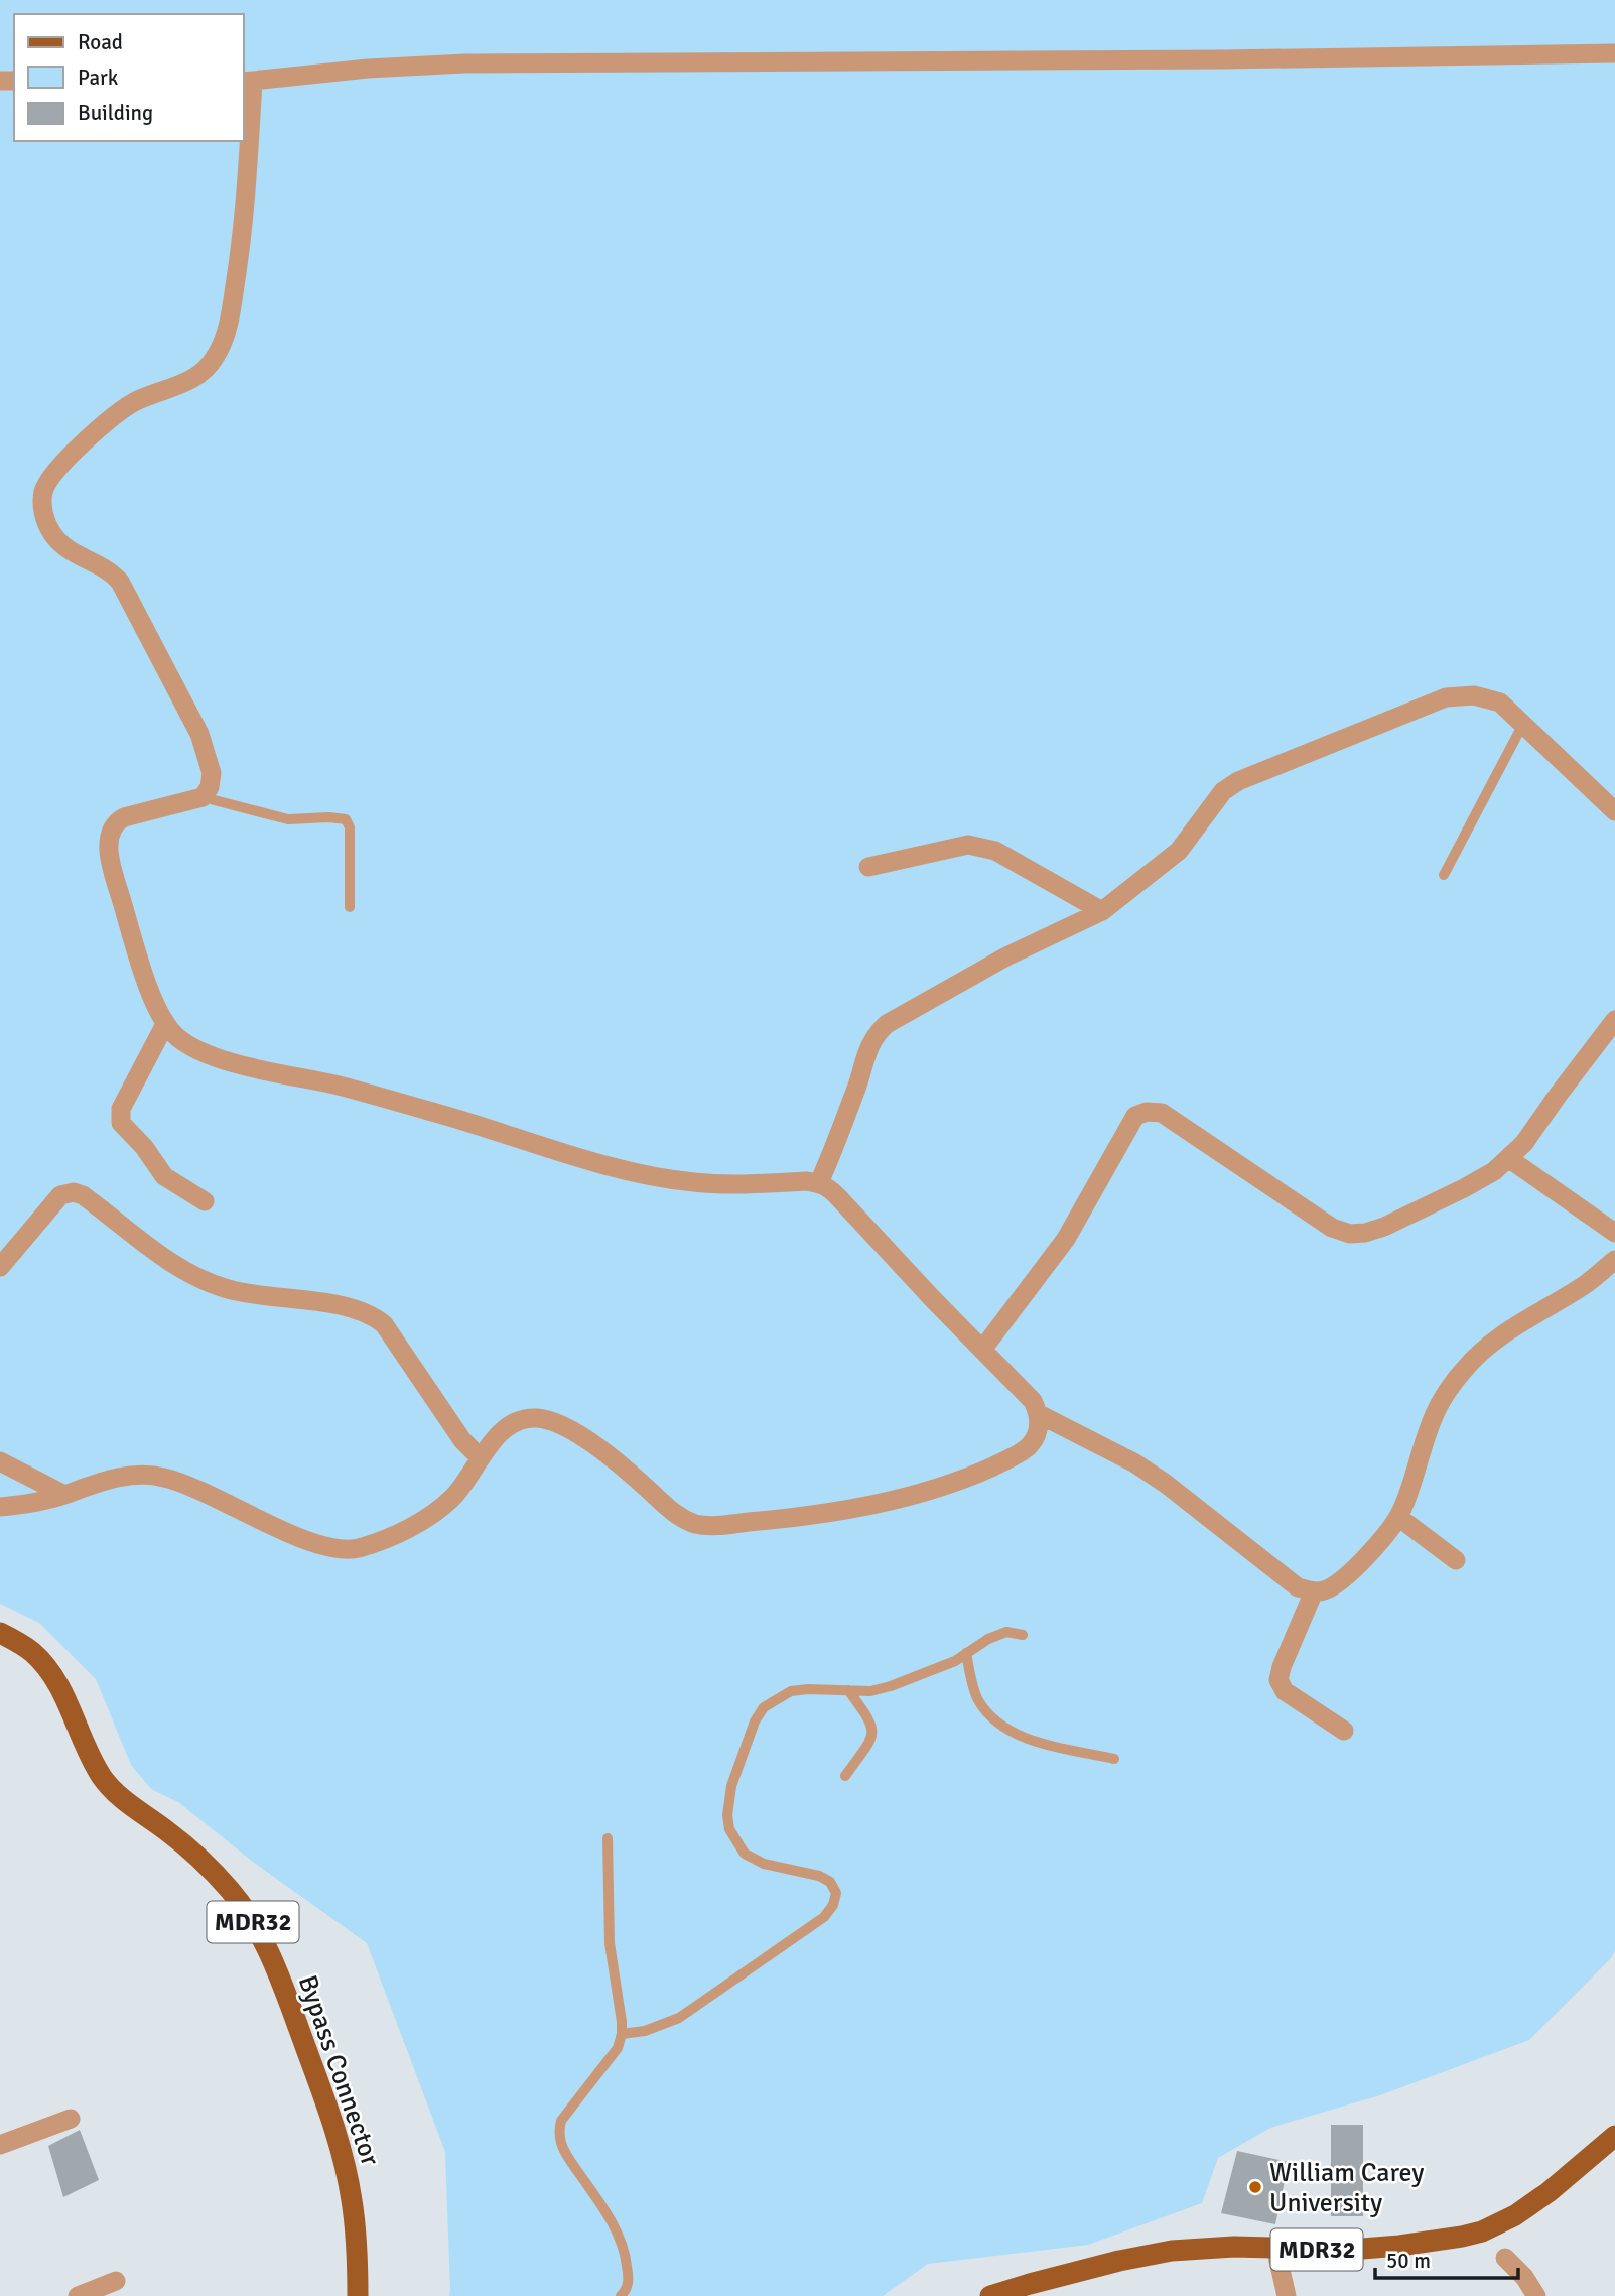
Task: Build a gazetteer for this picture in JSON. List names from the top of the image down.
{
  "streets": {
    "main road": ["MDR32", "Bypass Connector"]
  },
  "places": ["William Carey University"],
  "legend": ["Road", "Park", "Building"],
  "scale_bar": "50 m"
}
